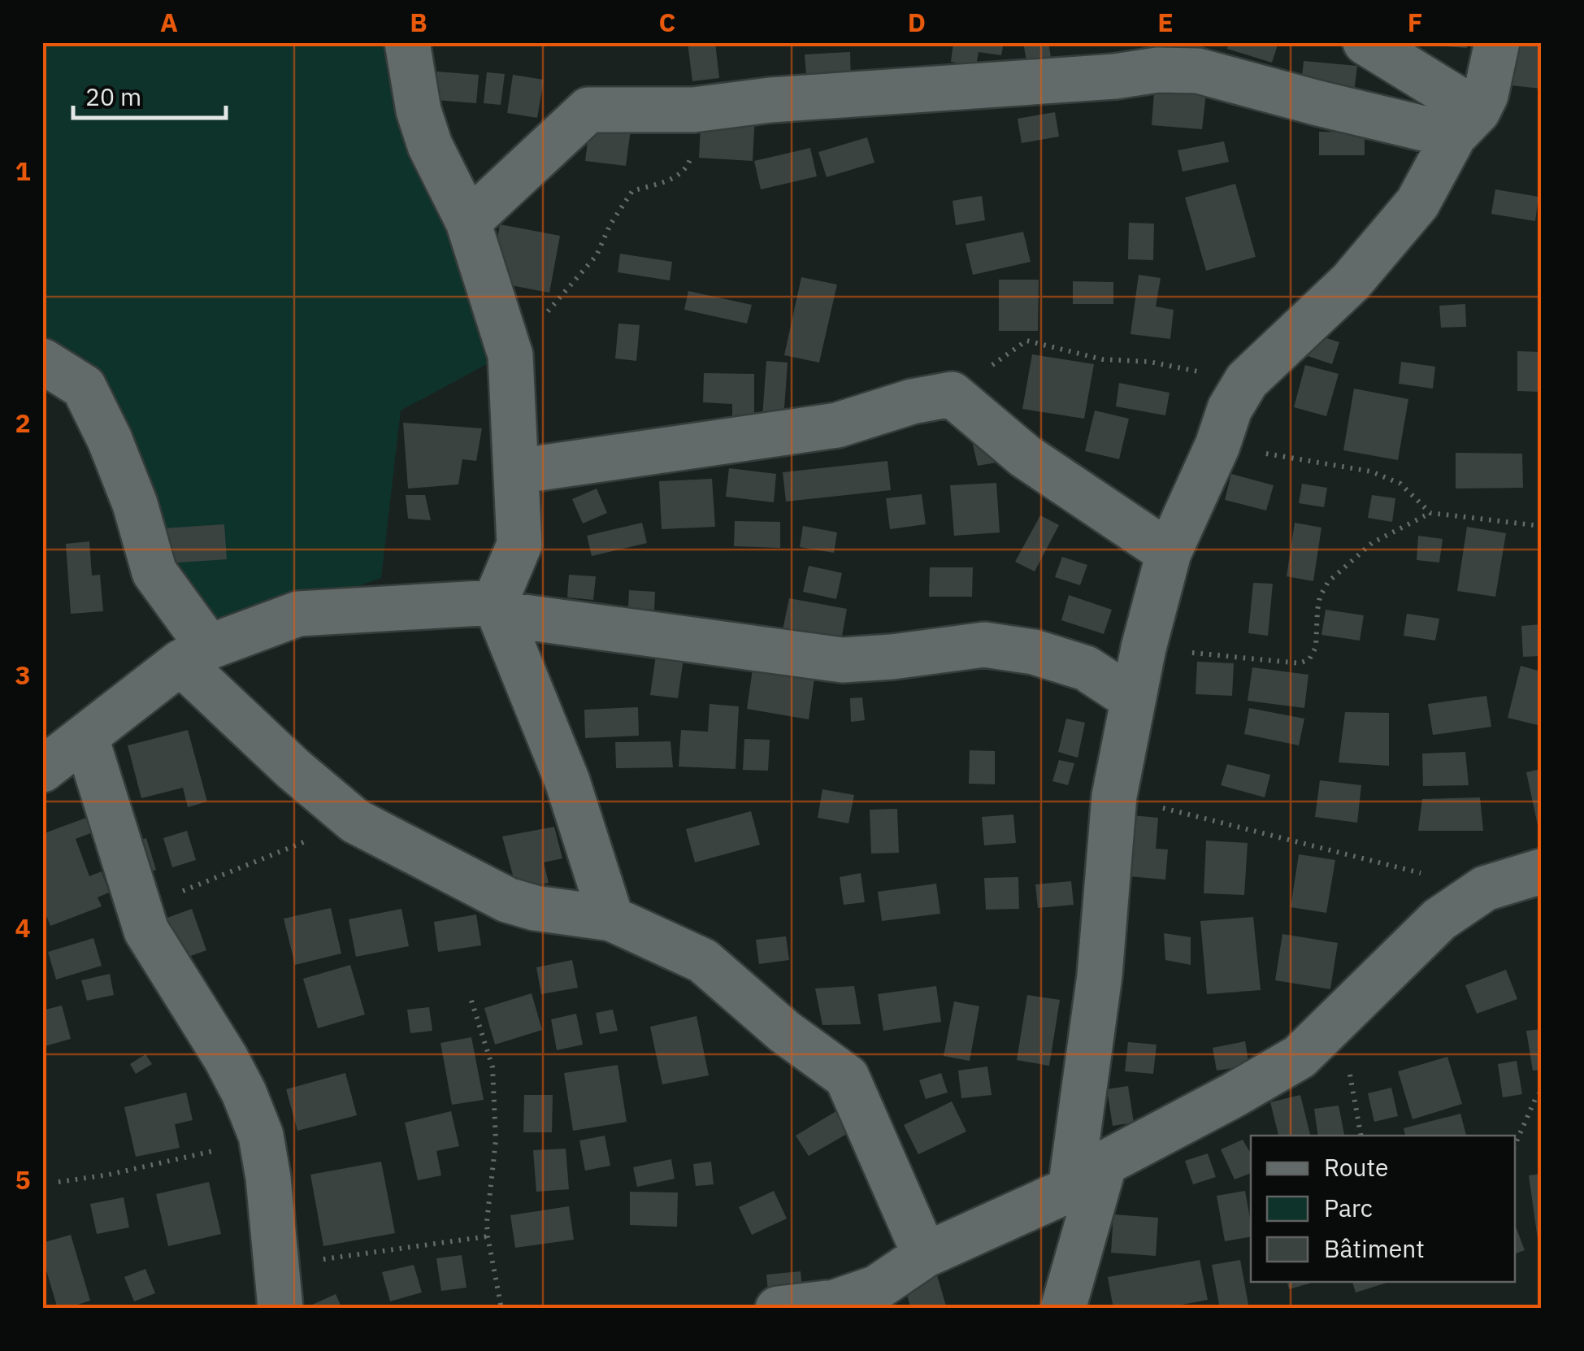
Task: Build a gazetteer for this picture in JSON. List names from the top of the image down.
{
  "legend": ["Route", "Parc", "Bâtiment"],
  "scale_bar": "20 m",
  "grid": {
    "columns": [
      "A",
      "B",
      "C",
      "D",
      "E",
      "F"
    ],
    "rows": [
      "1",
      "2",
      "3",
      "4",
      "5"
    ]
  }
}
